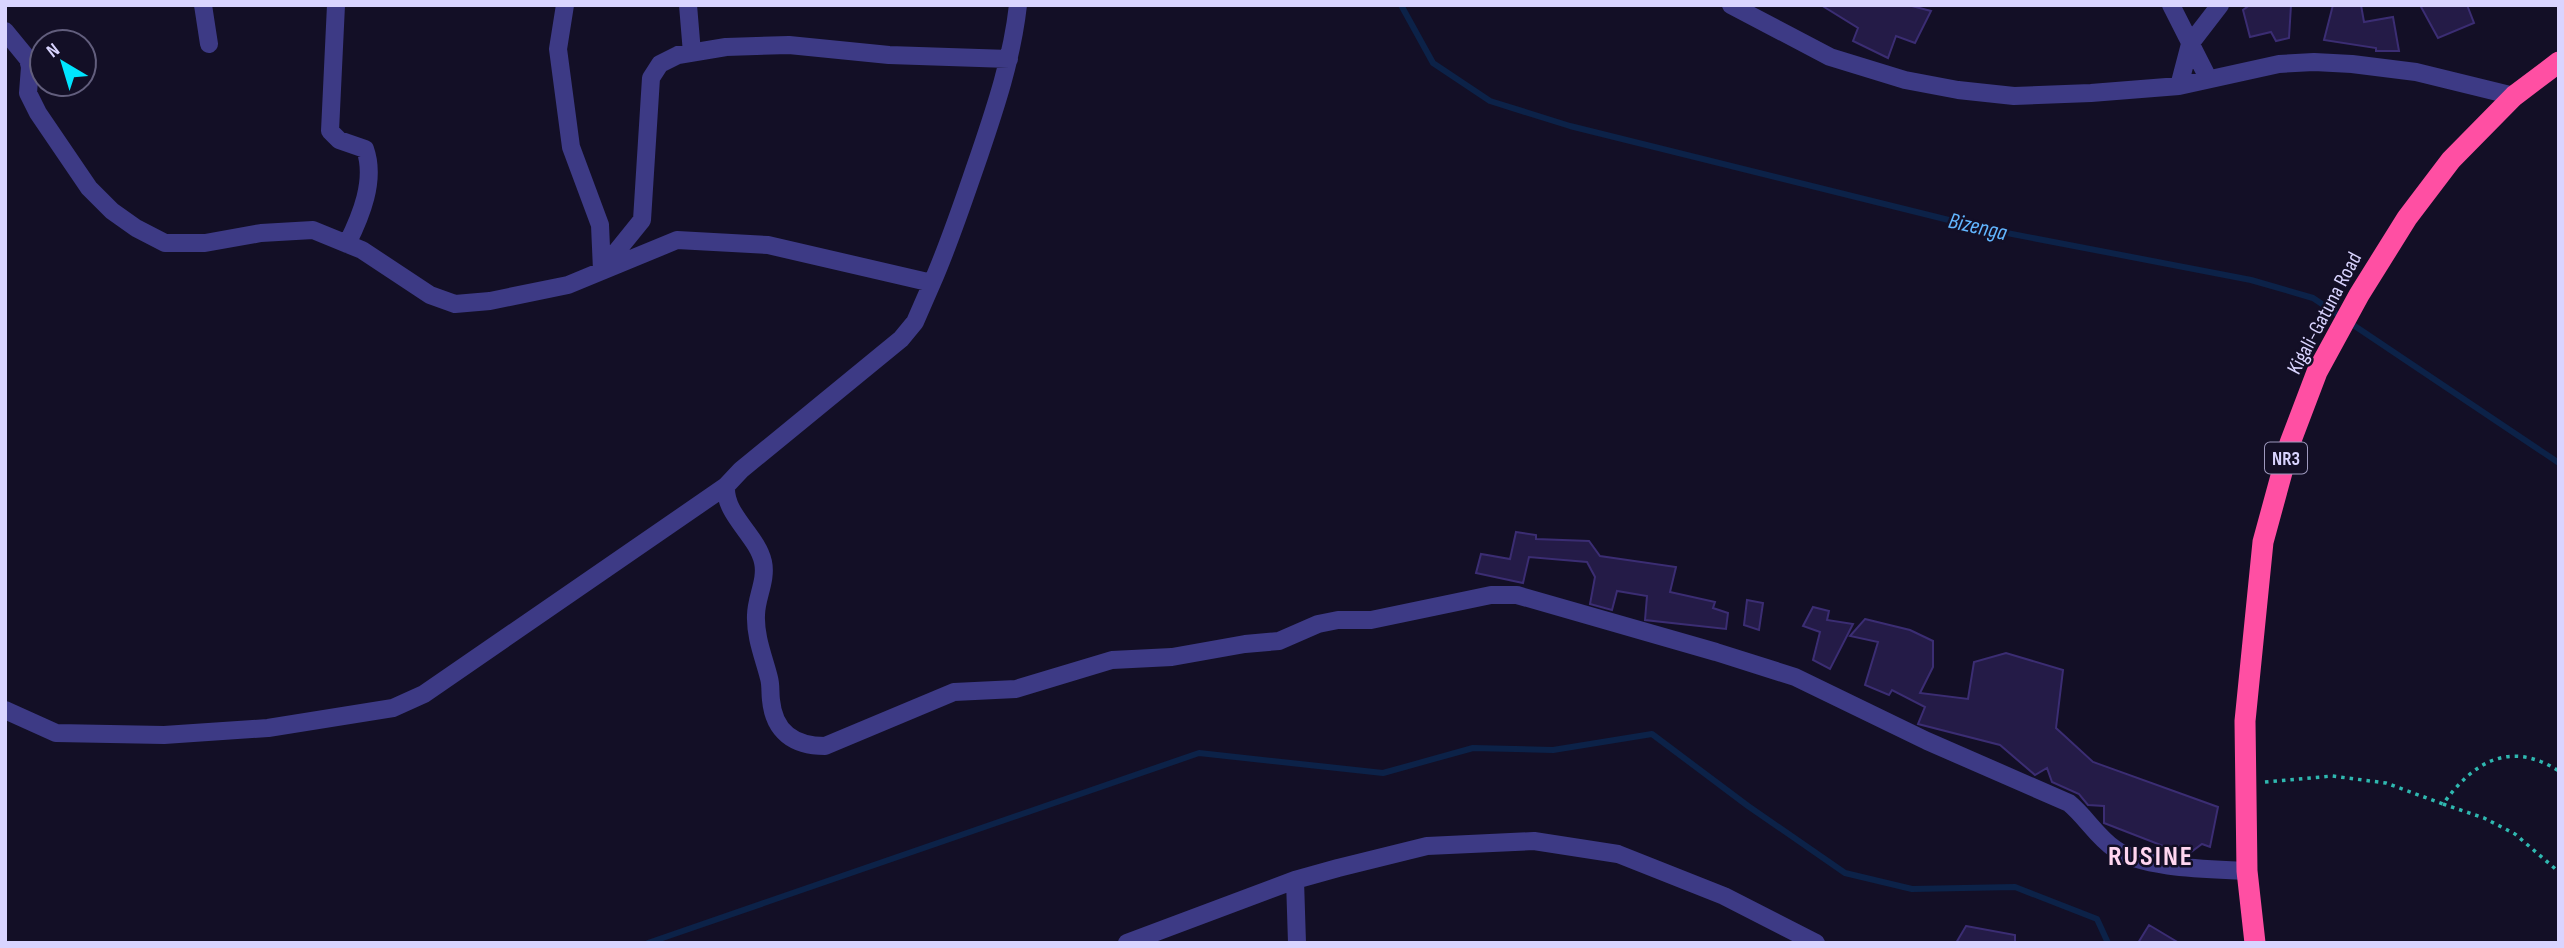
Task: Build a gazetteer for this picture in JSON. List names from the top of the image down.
{
  "streets": {
    "highway": ["Kigali-Gatuna Road", "NR3"]
  },
  "districts": ["RUSINE"],
  "water": ["Bizenga"],
  "north": "top left"
}
